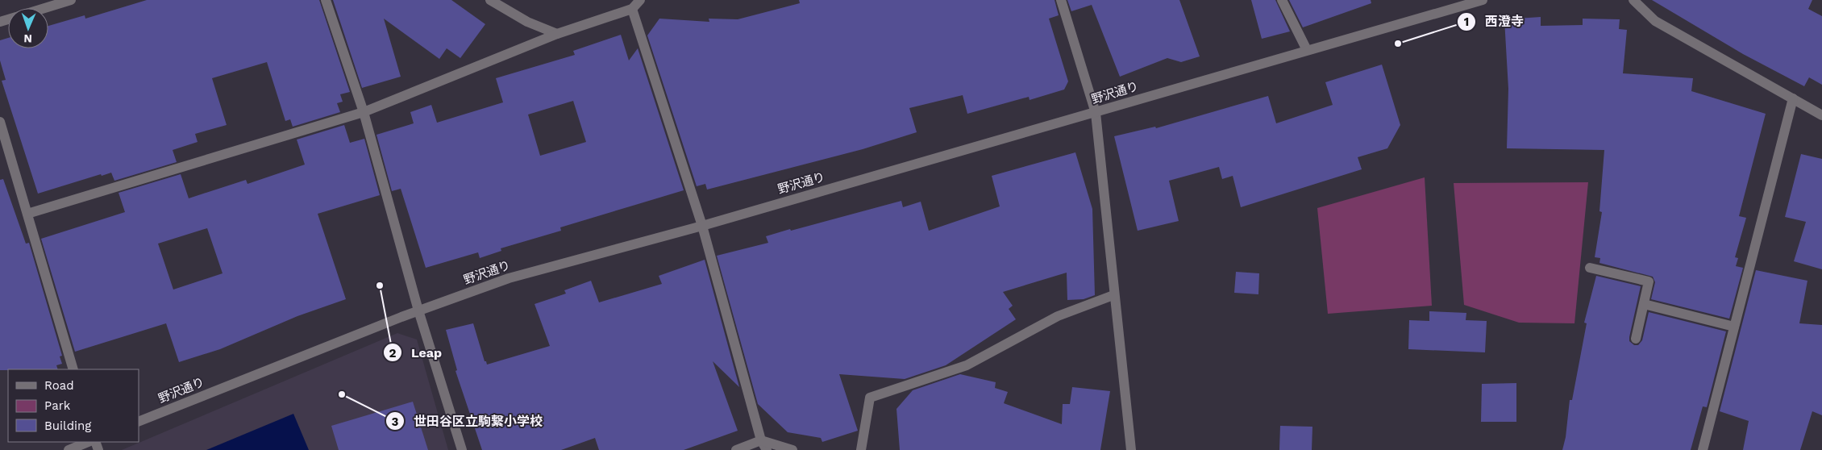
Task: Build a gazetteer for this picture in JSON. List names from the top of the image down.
{
  "streets": {
    "street": ["野沢通り"]
  },
  "places": ["西澄寺", "Leap", "世田谷区立駒繋小学校"],
  "legend": ["Road", "Park", "Building"],
  "north": "bottom"
}
